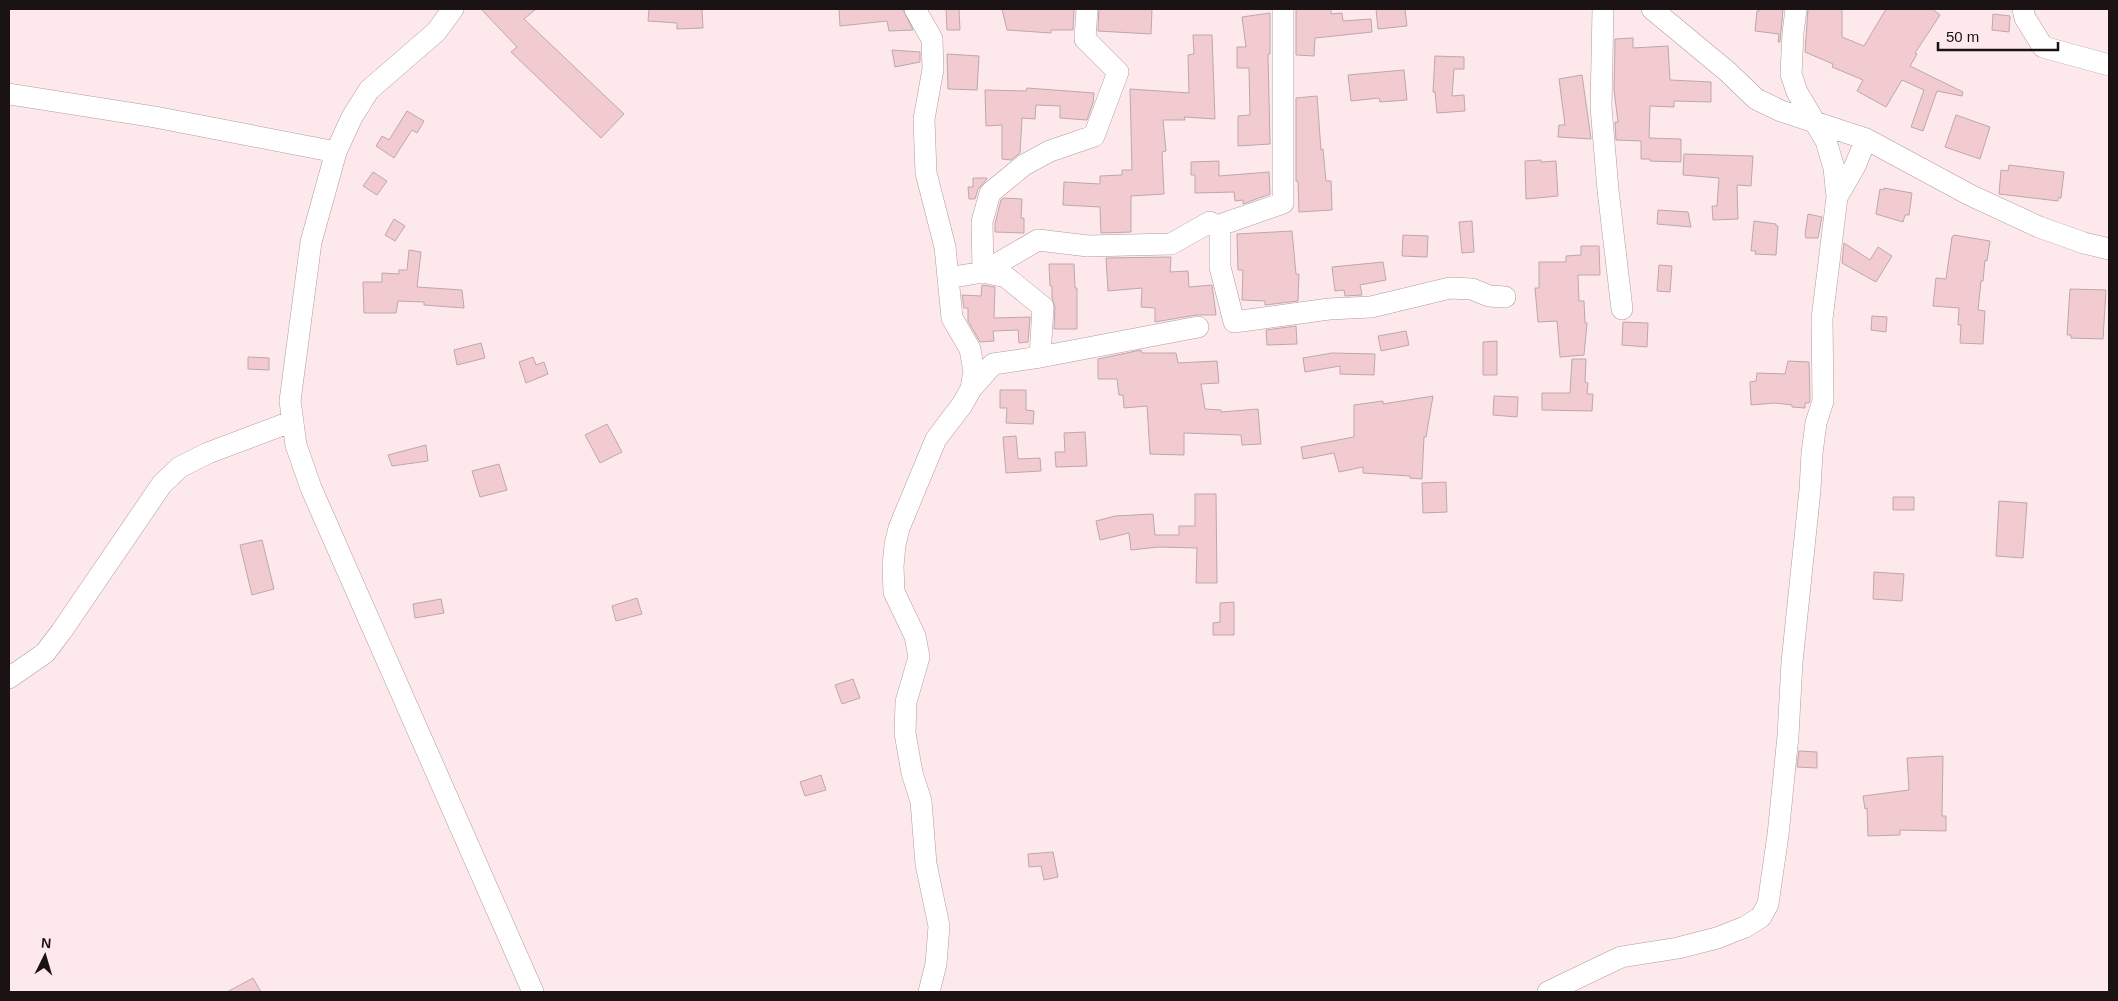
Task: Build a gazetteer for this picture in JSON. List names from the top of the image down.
{
  "scale_bar": "50 m",
  "north": "top"
}
